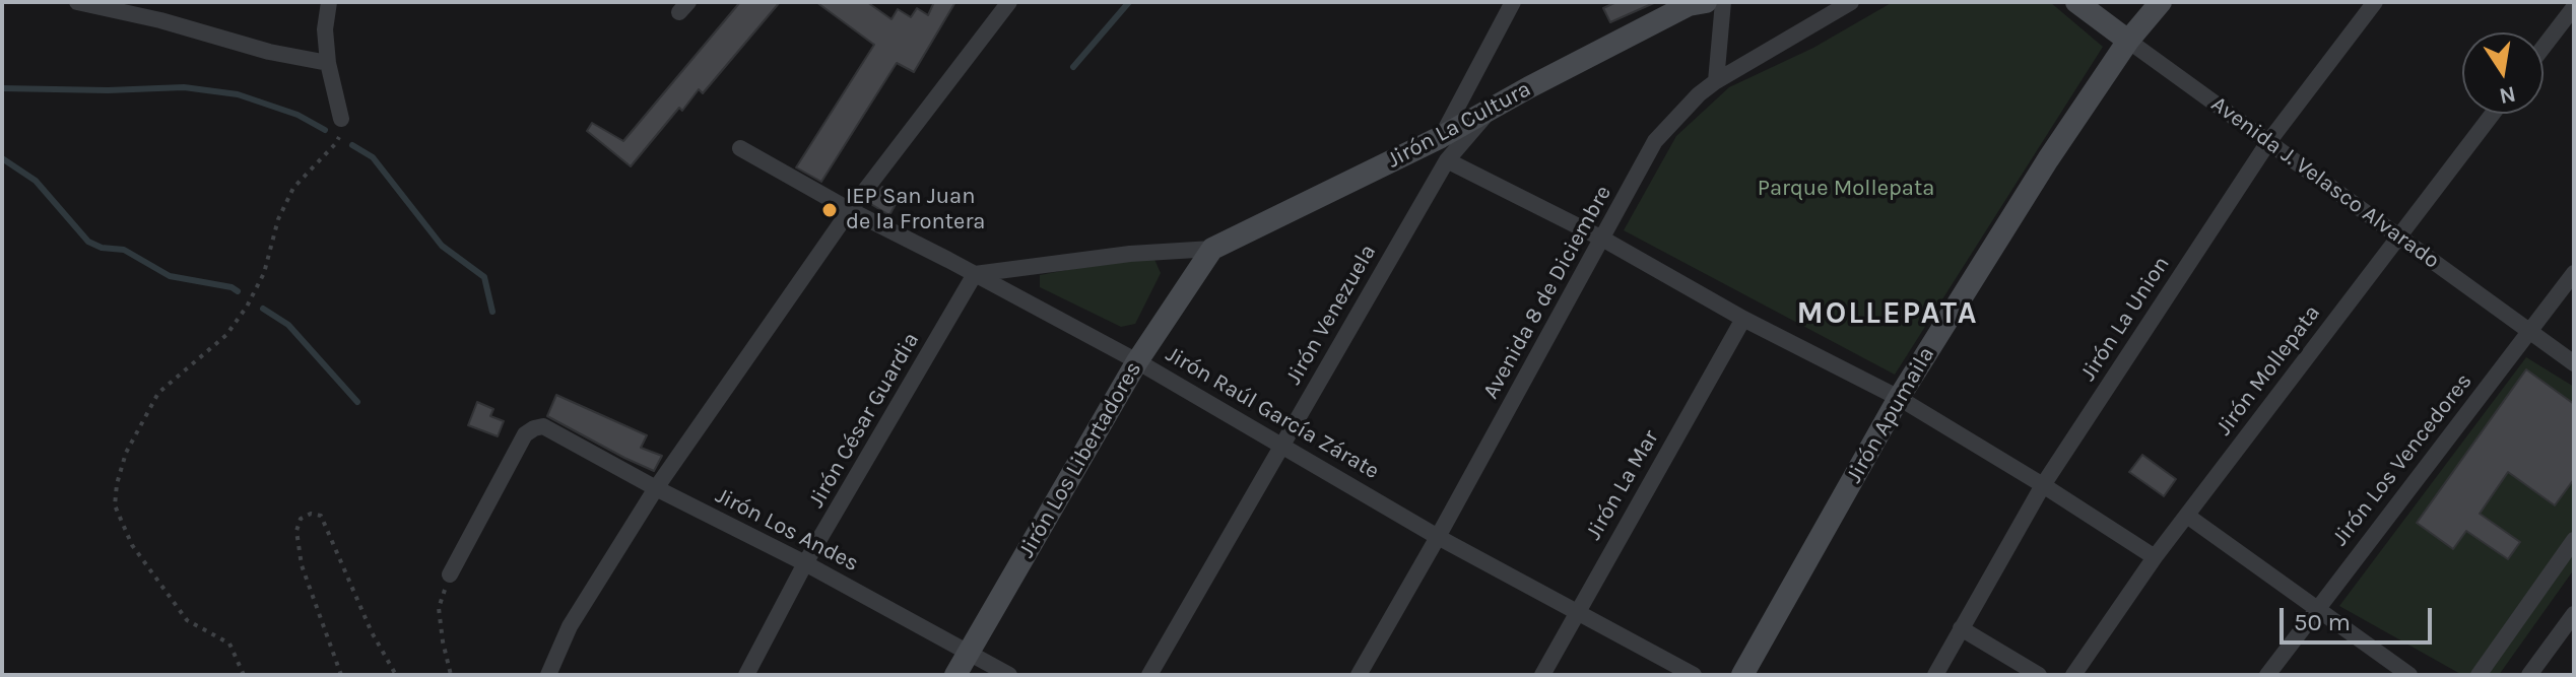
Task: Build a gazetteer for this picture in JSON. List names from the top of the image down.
{
  "streets": {
    "street": [
      "Jirón La Cultura",
      "Avenida J. Velasco Alvarado",
      "Avenida 8 de Diciembre",
      "Jirón Venezuela",
      "Jirón La Union",
      "Jirón Mollepata",
      "Jirón Raúl García Zárate",
      "Jirón Apumaila",
      "Jirón César Guardia",
      "Jirón Los Libertadores",
      "Jirón Los Vencedores",
      "Jirón La Mar",
      "Jirón Los Andes"
    ]
  },
  "crossings": [
    ["Jirón La Cultura", "Jirón Venezuela"],
    ["Jirón La Cultura", "Jirón Los Libertadores"],
    ["Avenida J. Velasco Alvarado", "Jirón La Union"],
    ["Avenida J. Velasco Alvarado", "Jirón Mollepata"],
    ["Avenida J. Velasco Alvarado", "Jirón Apumaila"],
    ["Avenida J. Velasco Alvarado", "Jirón Los Vencedores"],
    ["Avenida 8 de Diciembre", "Jirón Raúl García Zárate"],
    ["Jirón Venezuela", "Jirón Raúl García Zárate"],
    ["Jirón Raúl García Zárate", "Jirón César Guardia"],
    ["Jirón Raúl García Zárate", "Jirón Los Libertadores"],
    ["Jirón Raúl García Zárate", "Jirón La Mar"],
    ["Jirón César Guardia", "Jirón Los Andes"],
    ["Jirón Los Libertadores", "Jirón Los Andes"]
  ],
  "districts": ["MOLLEPATA"],
  "parks": ["Parque Mollepata"],
  "places": ["IEP San Juan de la Frontera"],
  "scale_bar": "50 m",
  "north": "bottom"
}
